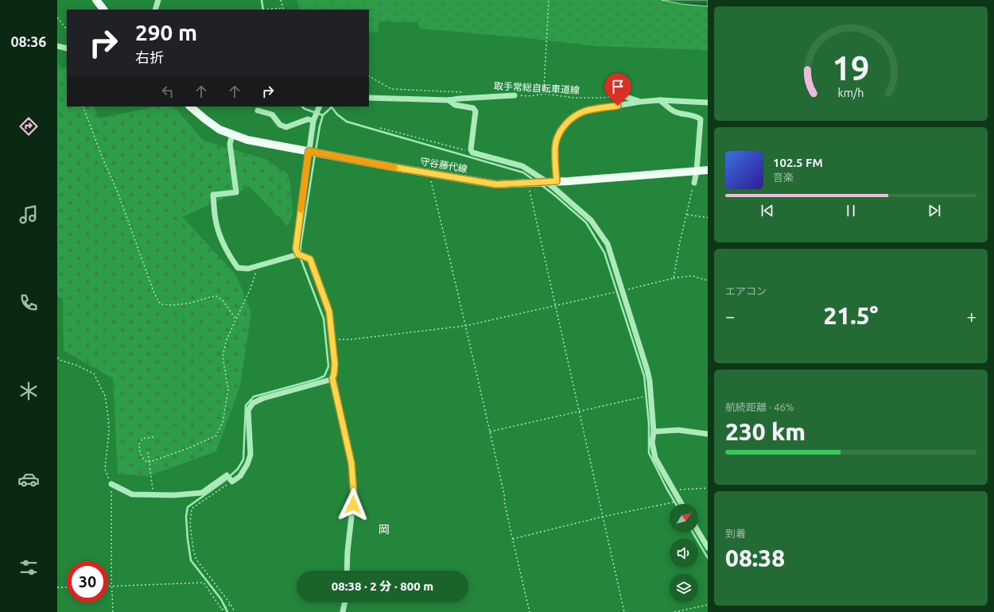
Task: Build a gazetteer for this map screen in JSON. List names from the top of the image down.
{
  "streets": {
    "main road": ["守谷藤代線"],
    "path": ["取手常総自転車道線"]
  },
  "districts": ["岡"],
  "north": "top right",
  "page": {
    "tabs": "08:36",
    "turn": ["290 m", "右折"],
    "song": ["102.5 FM", "音楽"],
    "tile": [
      "エアコン",
      ["航続距離 · 46%", "230 km"],
      ["到着", "08:38"]
    ],
    "heat": ["−", "21.5°", "+"],
    "limit": "30",
    "trip": "08:38 · 2 分 · 800 m",
    "gauge": ["19", "km/h"]
  }
}
